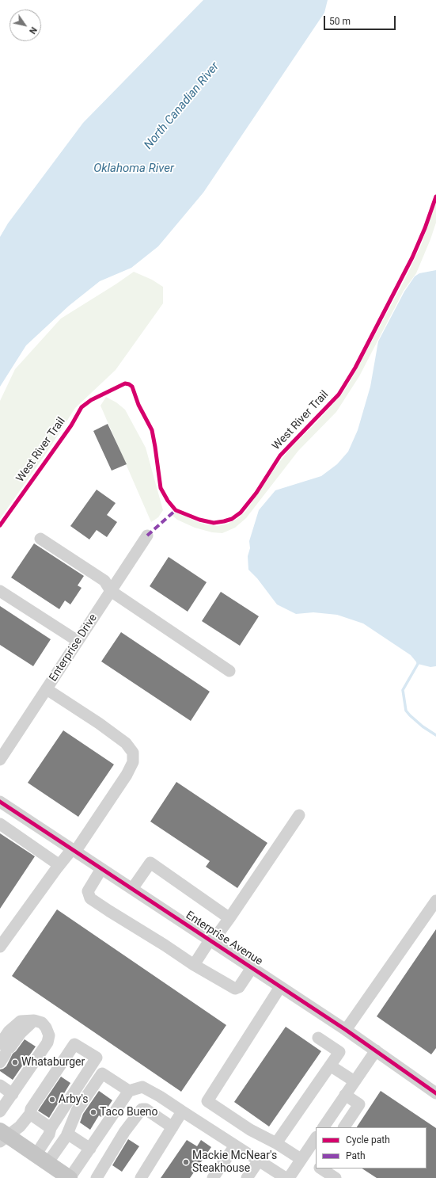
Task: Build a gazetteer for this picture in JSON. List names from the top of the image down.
{
  "streets": {
    "street": ["Enterprise Drive", "Enterprise Avenue"],
    "cycle path": ["West River Trail"]
  },
  "water": ["North Canadian River", "Oklahoma River"],
  "places": [
    "Whataburger",
    "Arby's",
    "Taco Bueno",
    "Mackie McNear's Steakhouse"
  ],
  "legend": ["Cycle path", "Path"],
  "scale_bar": "50 m",
  "north": "bottom right"
}
